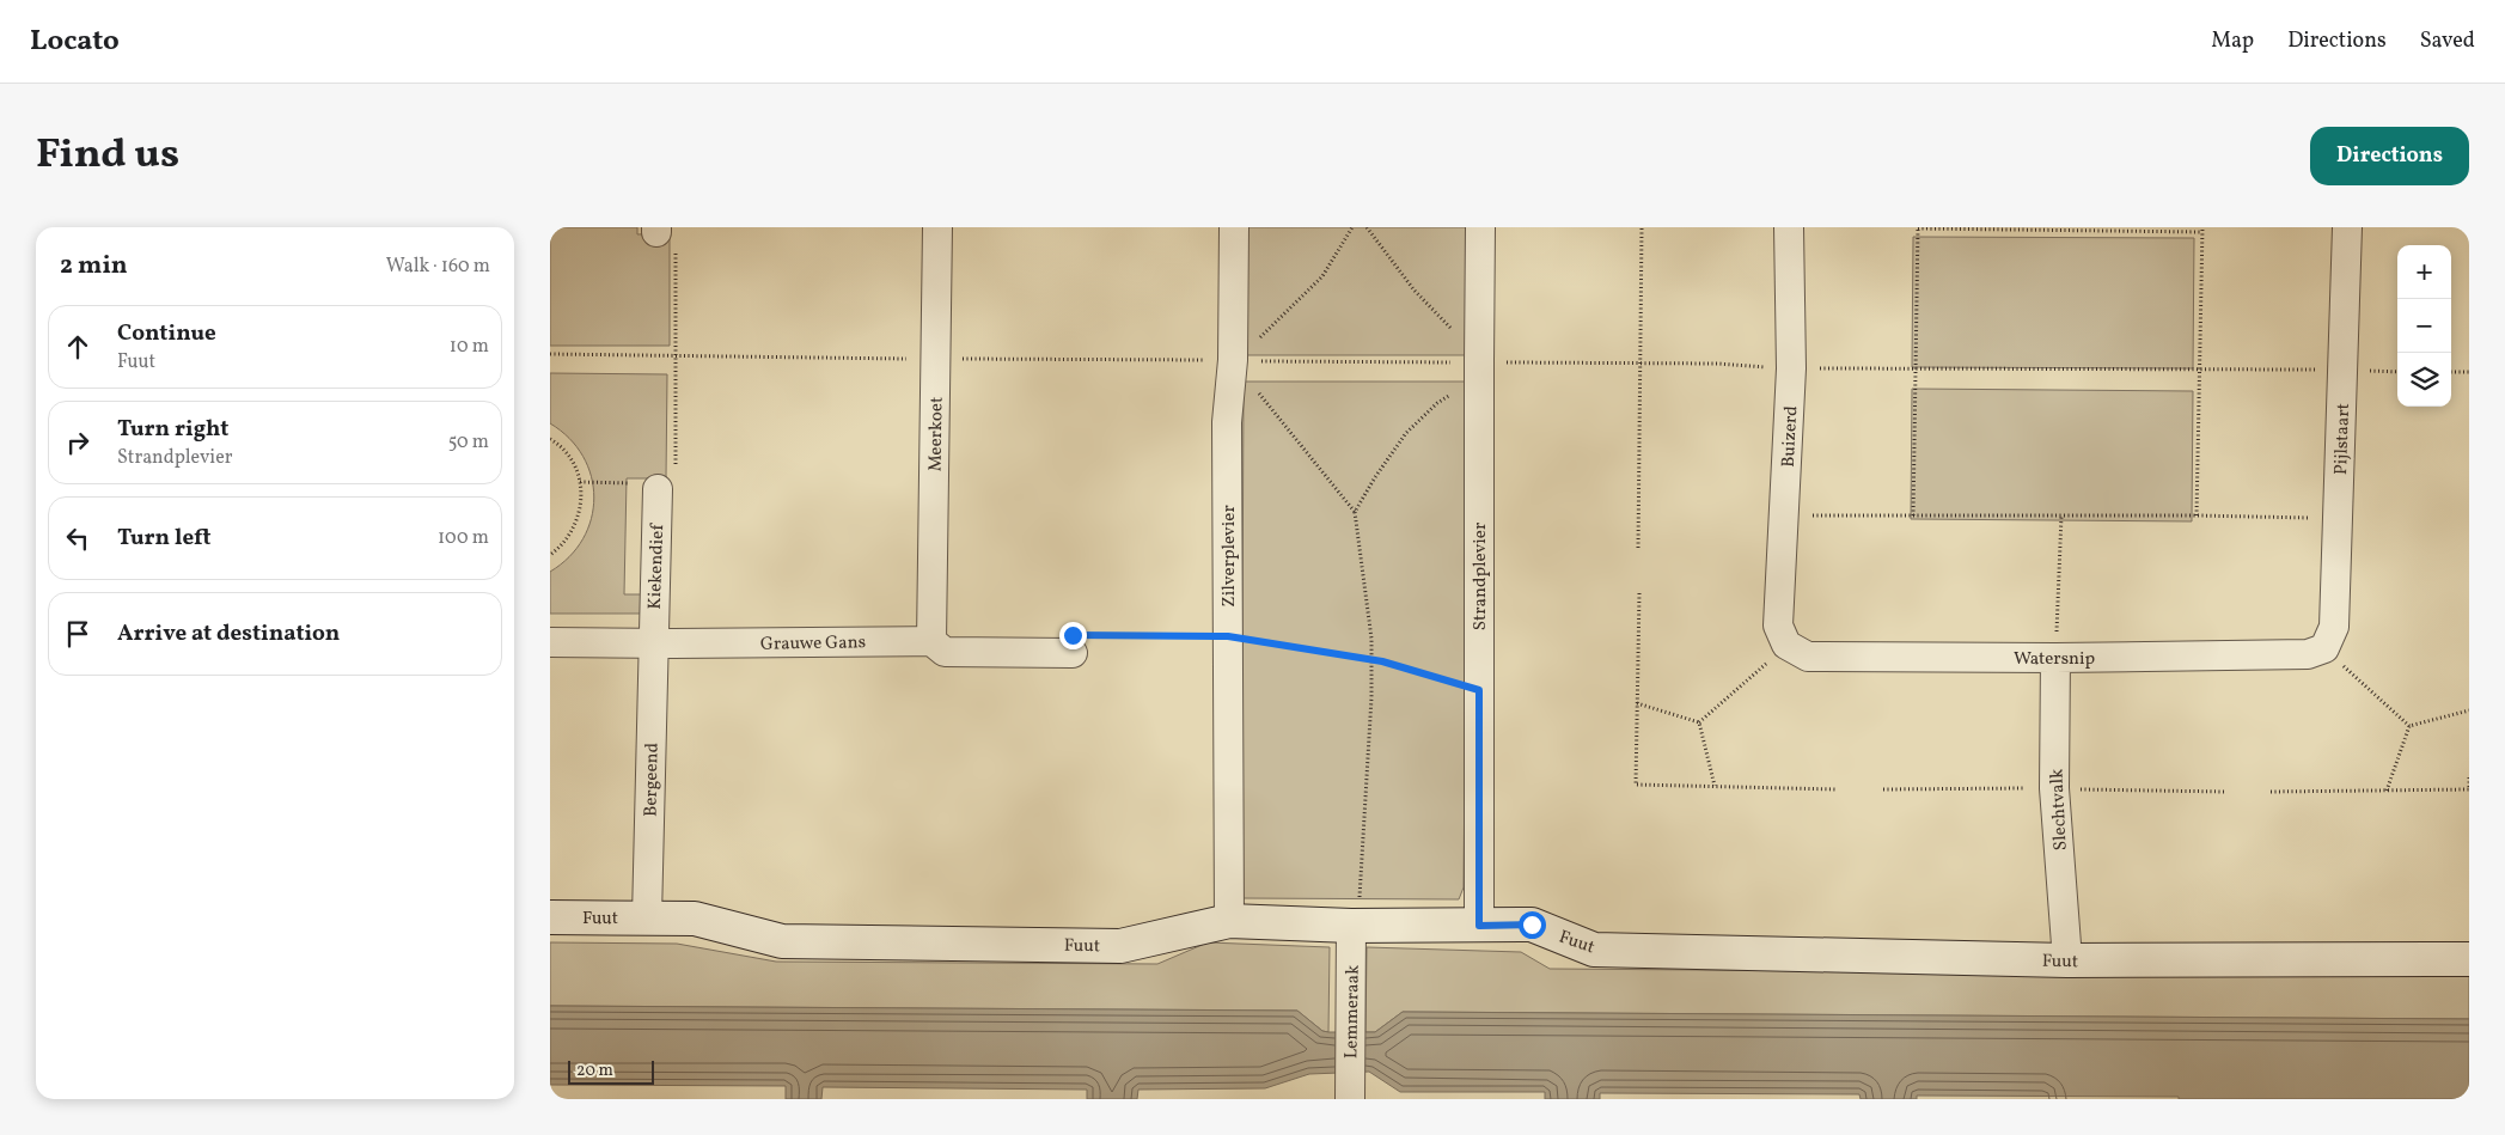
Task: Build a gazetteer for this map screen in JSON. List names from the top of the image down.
{
  "streets": {
    "street": [
      "Meerkoet",
      "Buizerd",
      "Pijlstaart",
      "Zilverplevier",
      "Kiekendief",
      "Strandplevier",
      "Grauwe Gans",
      "Watersnip",
      "Bergeend",
      "Slechtvalk",
      "Fuut",
      "Lemmeraak"
    ]
  },
  "crossings": [
    ["Meerkoet", "Grauwe Gans"],
    ["Buizerd", "Watersnip"],
    ["Pijlstaart", "Watersnip"],
    ["Zilverplevier", "Fuut"],
    ["Kiekendief", "Grauwe Gans"],
    ["Kiekendief", "Bergeend"],
    ["Strandplevier", "Fuut"],
    ["Grauwe Gans", "Bergeend"],
    ["Watersnip", "Slechtvalk"],
    ["Bergeend", "Fuut"],
    ["Slechtvalk", "Fuut"],
    ["Fuut", "Lemmeraak"]
  ],
  "scale_bar": "20 m",
  "page": {
    "header": "Locato",
    "nav": ["Map", "Directions", "Saved"],
    "title": "Find us",
    "buttons": "Directions",
    "heading": ["2 min", "Walk · 160 m"],
    "map_buttons": ["+", "−"],
    "list": [
      ["Continue", "Fuut", "10 m"],
      ["Turn right", "Strandplevier", "50 m"],
      ["Turn left", "100 m"],
      "Arrive at destination"
    ],
    "scale": "20 m"
  }
}
